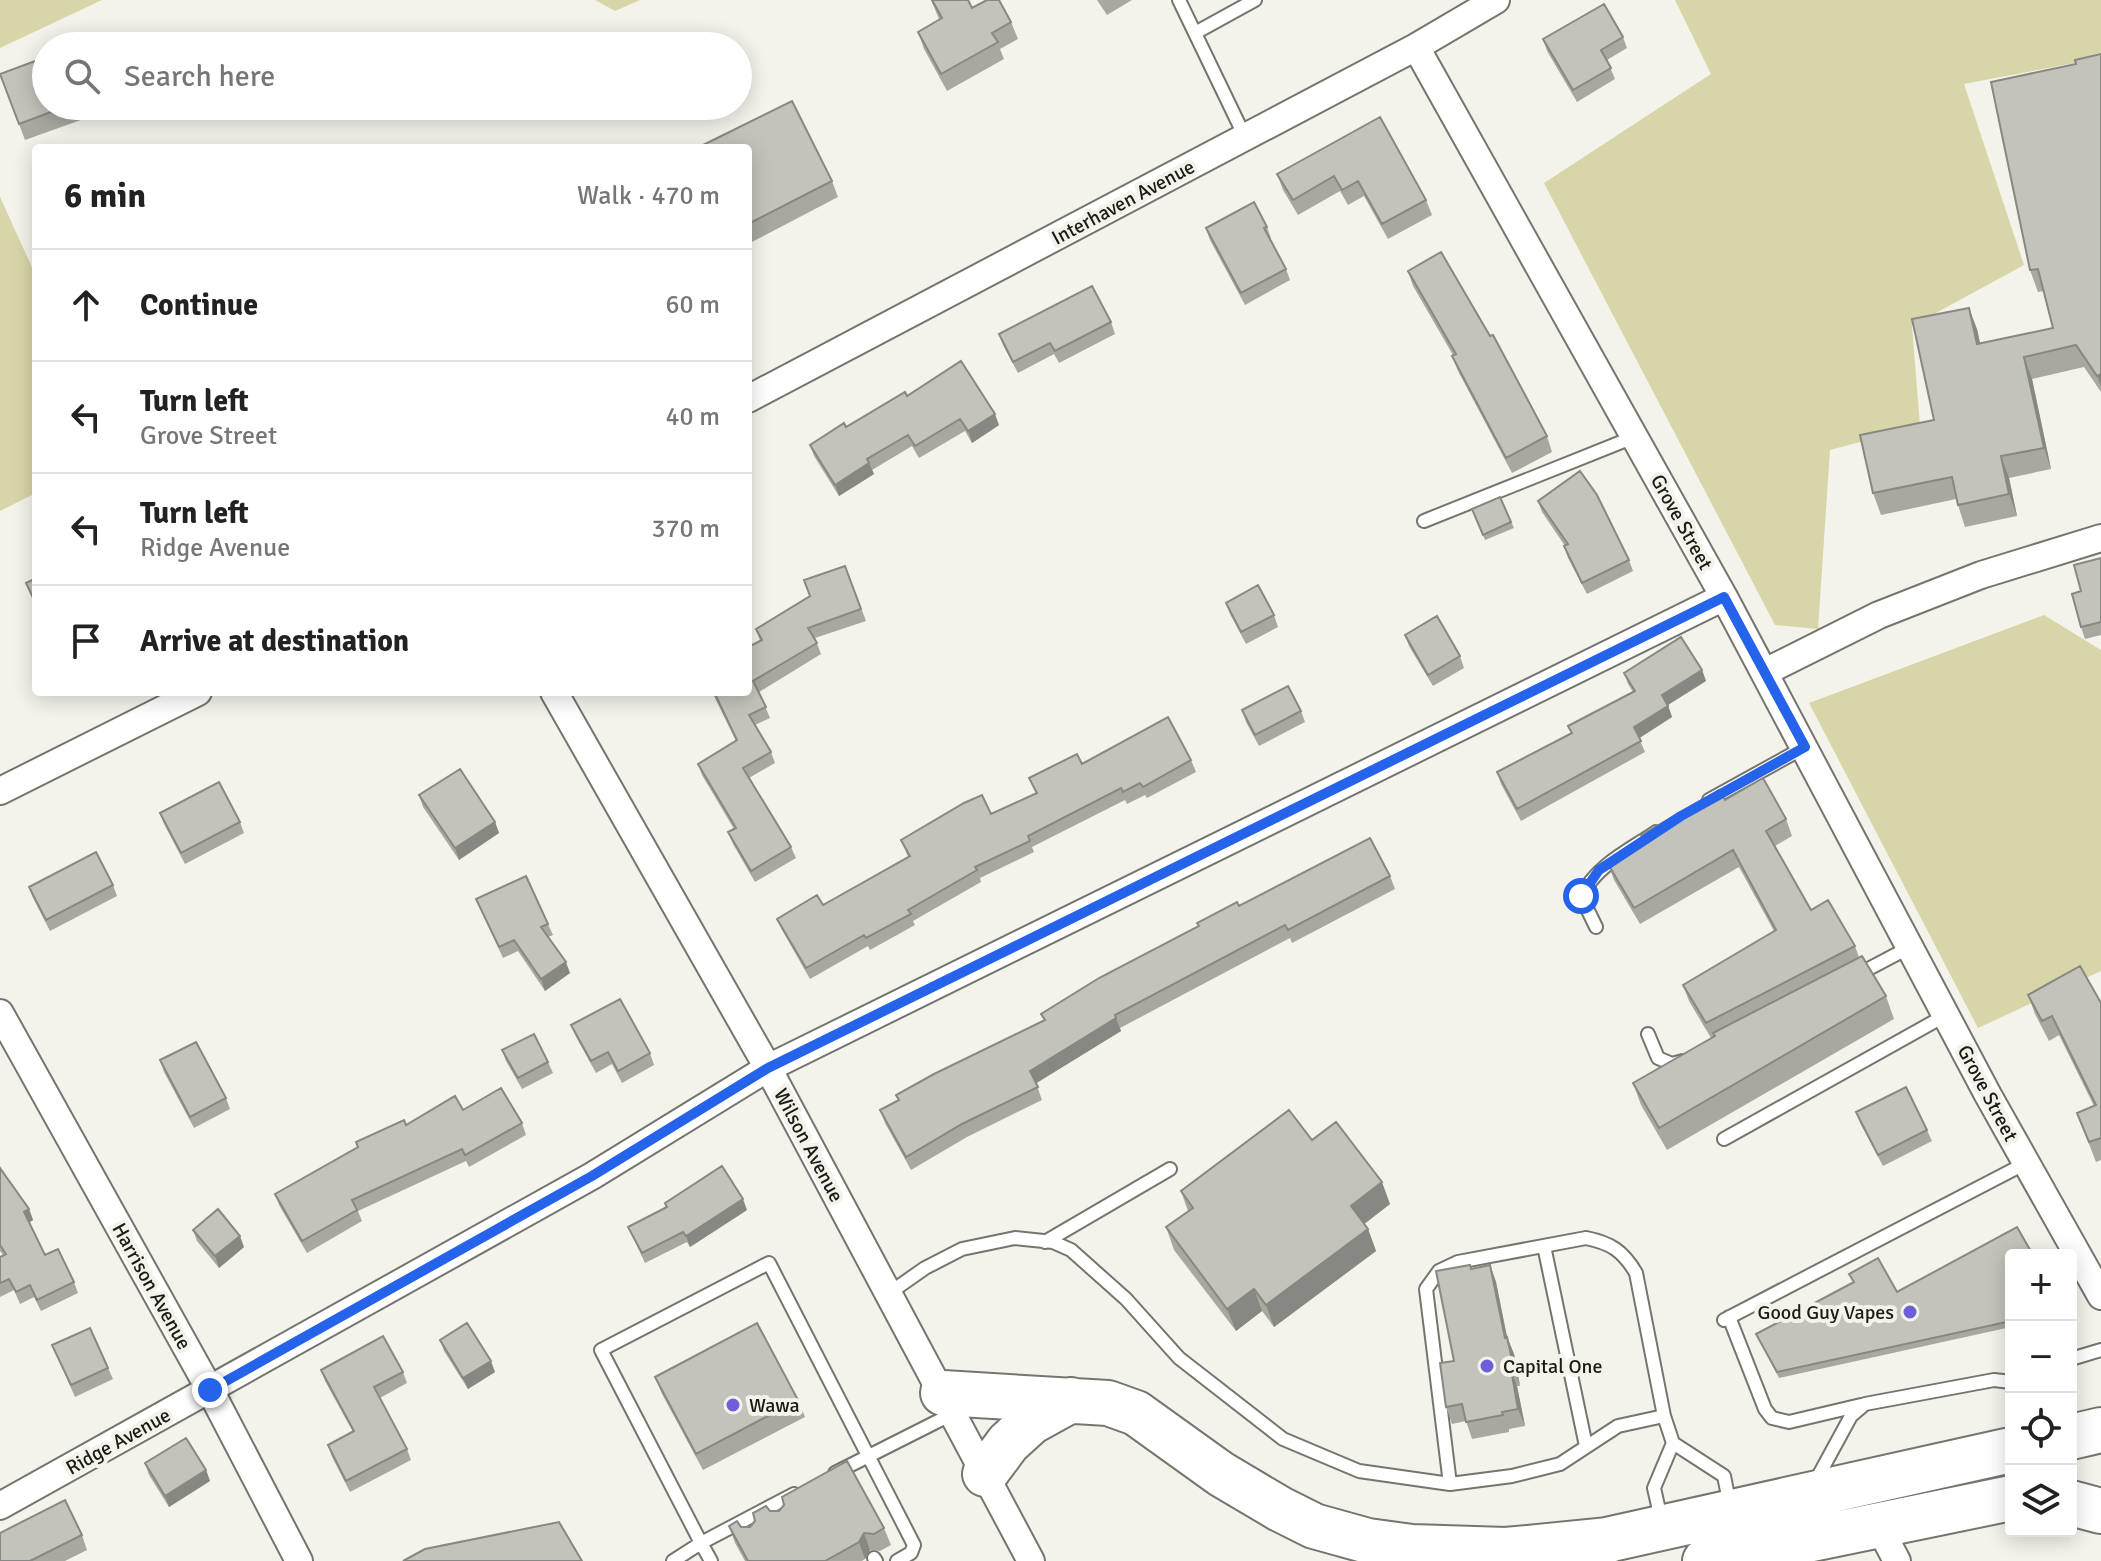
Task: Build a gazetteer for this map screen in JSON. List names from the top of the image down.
{
  "streets": {
    "street": [
      "Interhaven Avenue",
      "Grove Street",
      "Wilson Avenue",
      "Harrison Avenue",
      "Ridge Avenue"
    ]
  },
  "crossings": [
    ["Interhaven Avenue", "Grove Street"],
    ["Grove Street", "Ridge Avenue"],
    ["Wilson Avenue", "Ridge Avenue"],
    ["Harrison Avenue", "Ridge Avenue"]
  ],
  "places": ["Good Guy Vapes", "Capital One", "Wawa"],
  "page": {
    "search": "Search here",
    "heading": ["6 min", "Walk · 470 m"],
    "list": [
      ["Continue", "60 m"],
      ["Turn left", "Grove Street", "40 m"],
      ["Turn left", "Ridge Avenue", "370 m"],
      "Arrive at destination"
    ],
    "map_buttons": ["+", "−"]
  }
}
